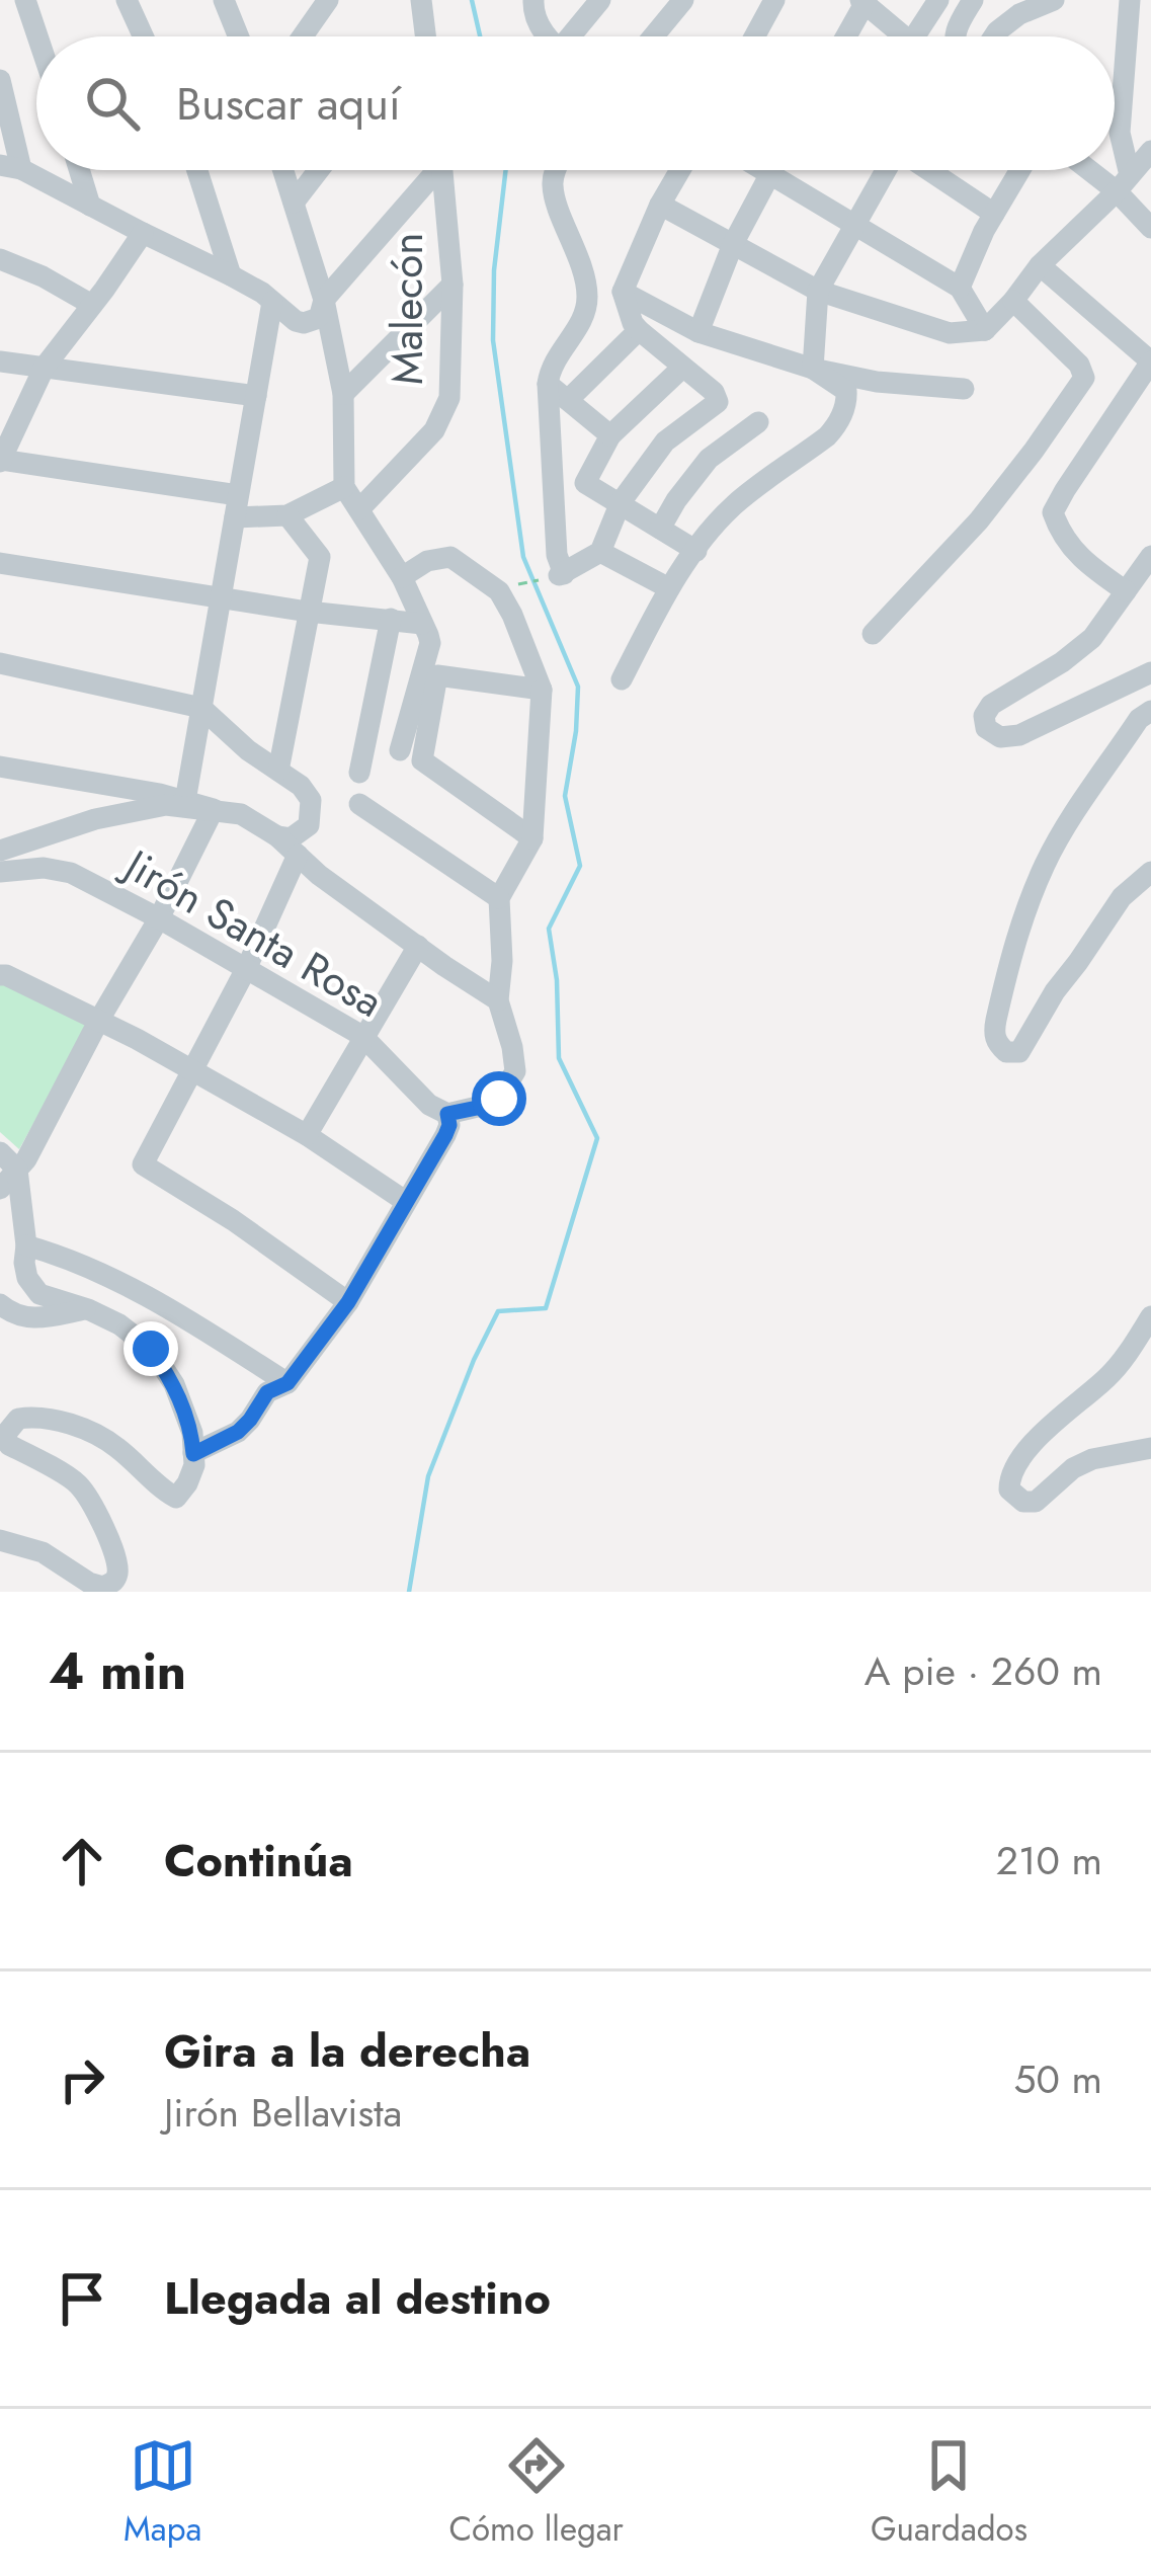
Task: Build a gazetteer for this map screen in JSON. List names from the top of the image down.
{
  "streets": {
    "street": ["Malecón", "Jirón Santa Rosa"]
  },
  "page": {
    "search": "Buscar aquí",
    "heading": ["4 min", "A pie · 260 m"],
    "list": [
      ["Continúa", "210 m"],
      ["Gira a la derecha", "Jirón Bellavista", "50 m"],
      "Llegada al destino"
    ],
    "nav": ["Mapa", "Cómo llegar", "Guardados"]
  }
}
